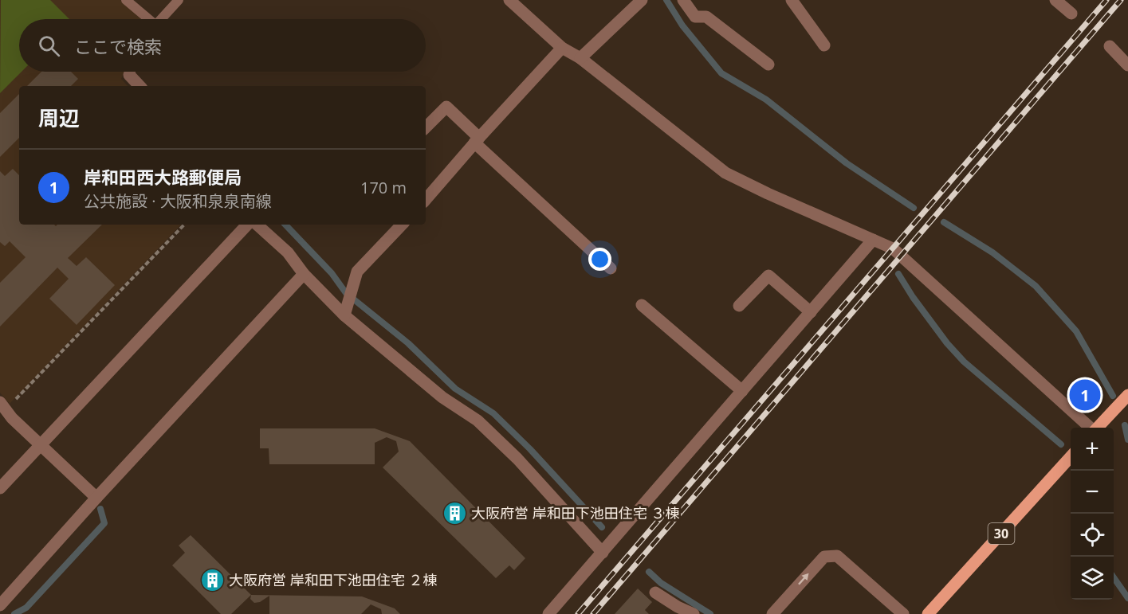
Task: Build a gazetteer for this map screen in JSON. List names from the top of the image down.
{
  "streets": {
    "main road": ["30"]
  },
  "places": {
    "building": ["大阪府営 岸和田下池田住宅 ３棟", "大阪府営 岸和田下池田住宅 ２棟"]
  },
  "page": {
    "search": "ここで検索",
    "heading": "周辺",
    "list": [
      {
        "mark": "1",
        "name": "岸和田西大路郵便局",
        "note": "公共施設 · 大阪和泉泉南線",
        "value": "170 m"
      }
    ],
    "pins": "1",
    "map_buttons": ["+", "−"]
  }
}
